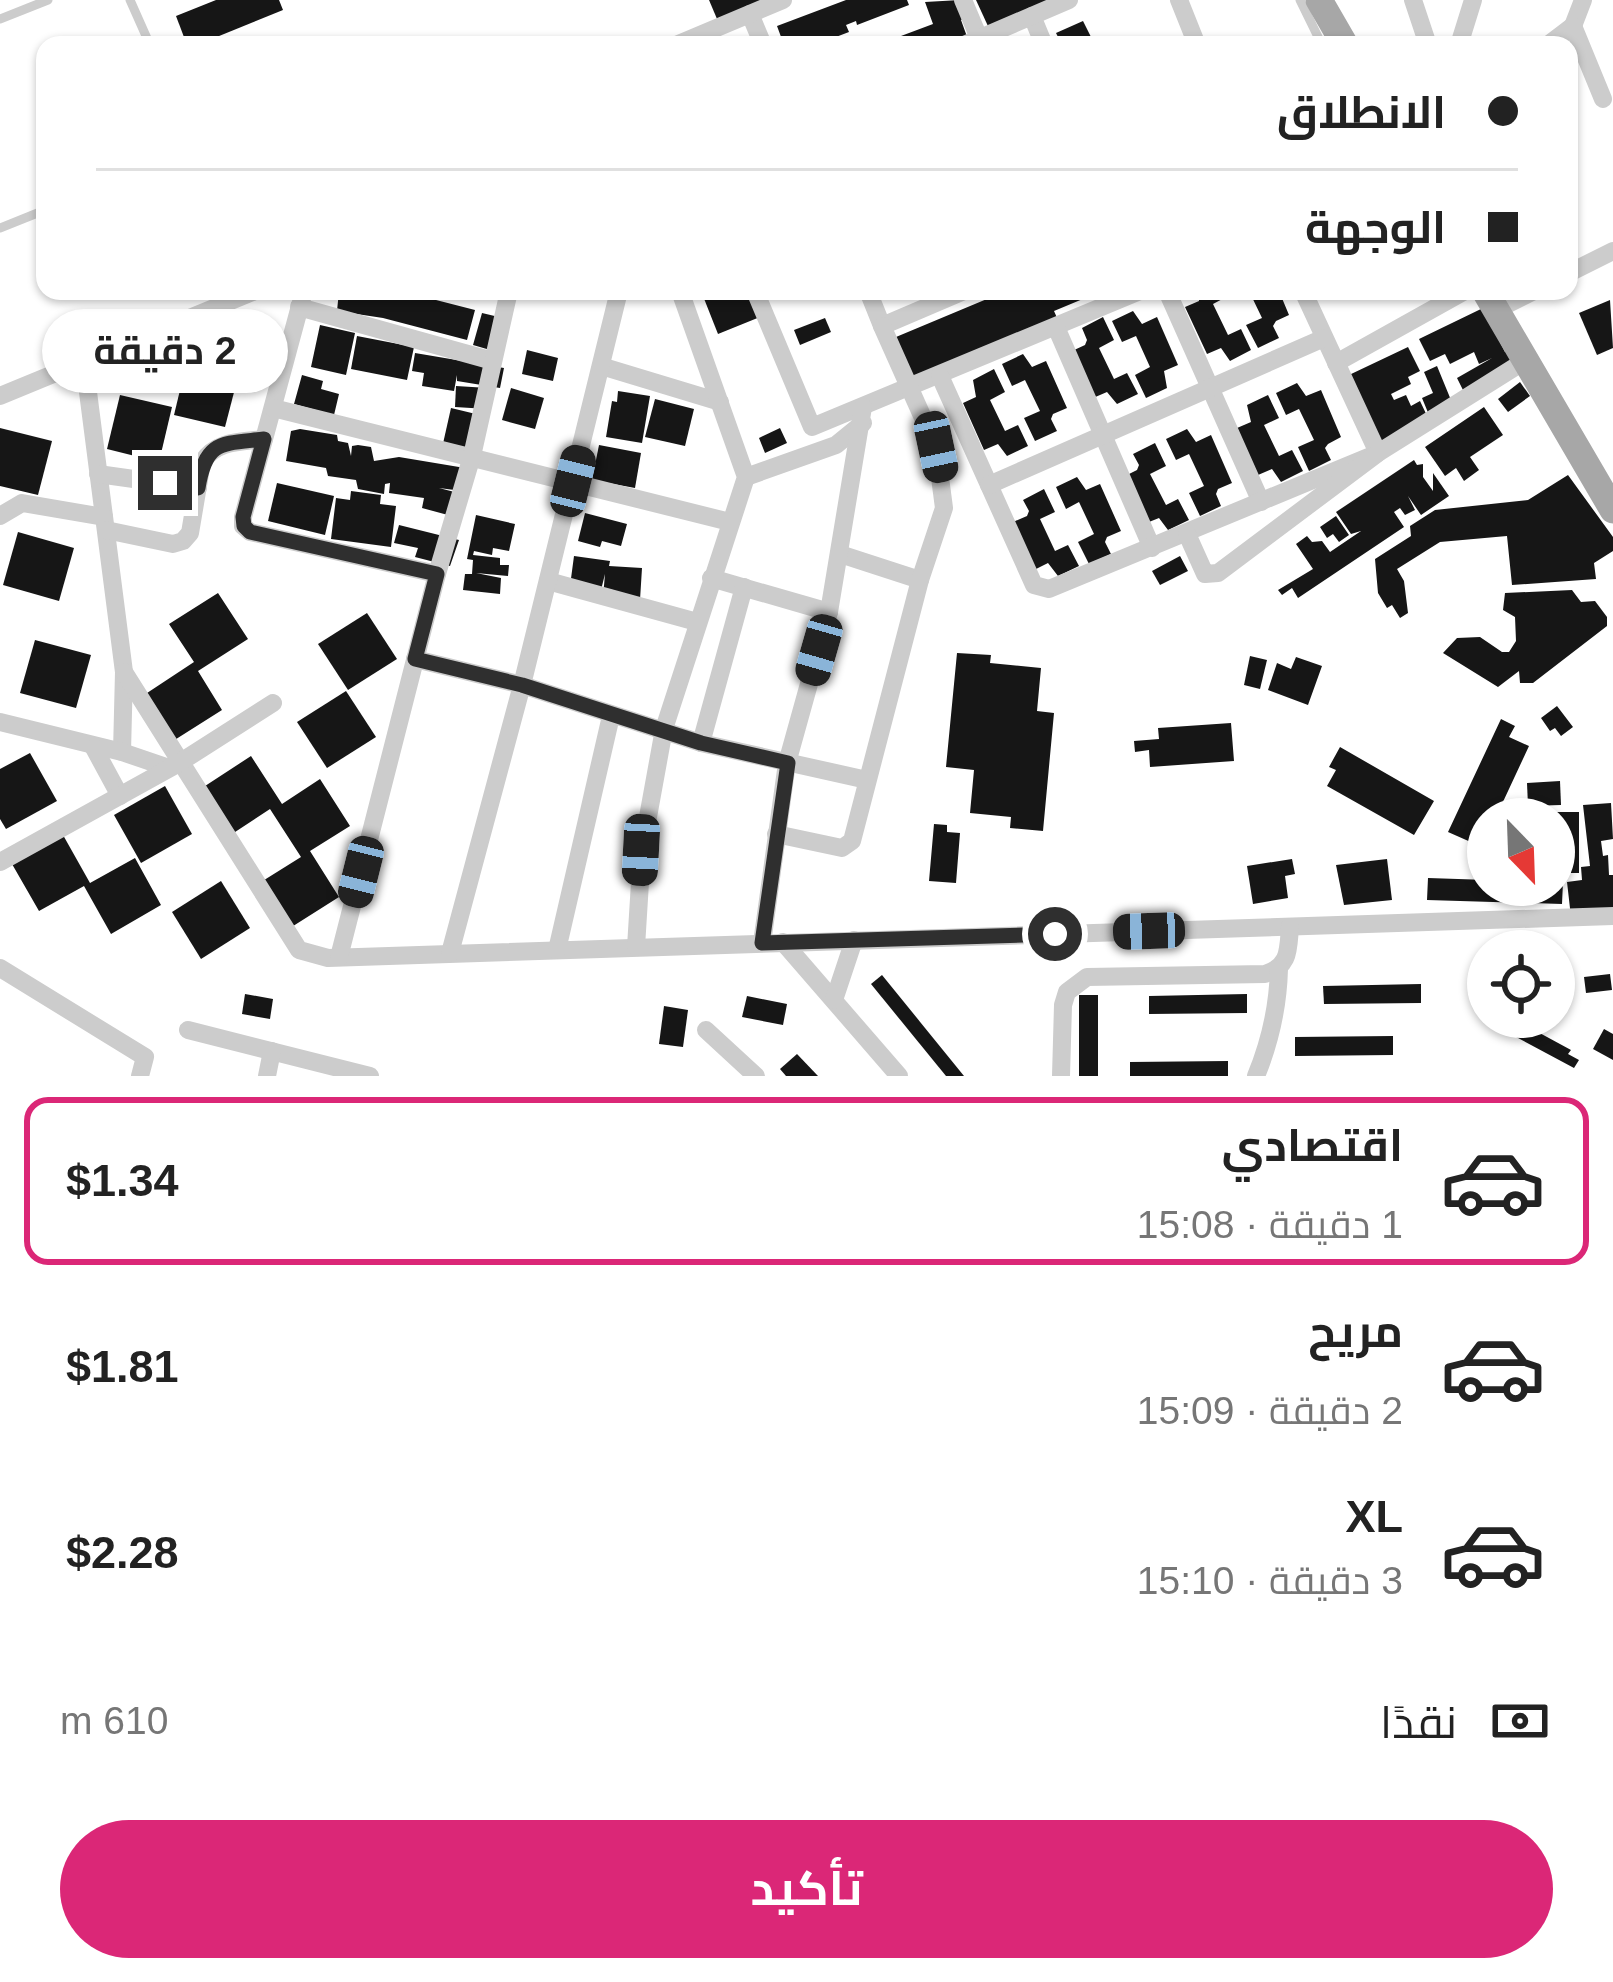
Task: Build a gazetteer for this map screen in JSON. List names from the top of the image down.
{
  "north": "bottom right",
  "page": {
    "banner": ["الانطلاق", "الوجهة"],
    "bubble": "2 دقيقة",
    "list": [
      {
        "name": "اقتصادي",
        "note": "1 دقيقة · 15:08",
        "value": "$1.34"
      },
      {
        "name": "مريح",
        "note": "2 دقيقة · 15:09",
        "value": "$1.81"
      },
      {
        "name": "XL",
        "note": "3 دقيقة · 15:10",
        "value": "$2.28"
      }
    ],
    "pay": ["نقدًا", "610 m"],
    "buttons": "تأكيد"
  }
}
